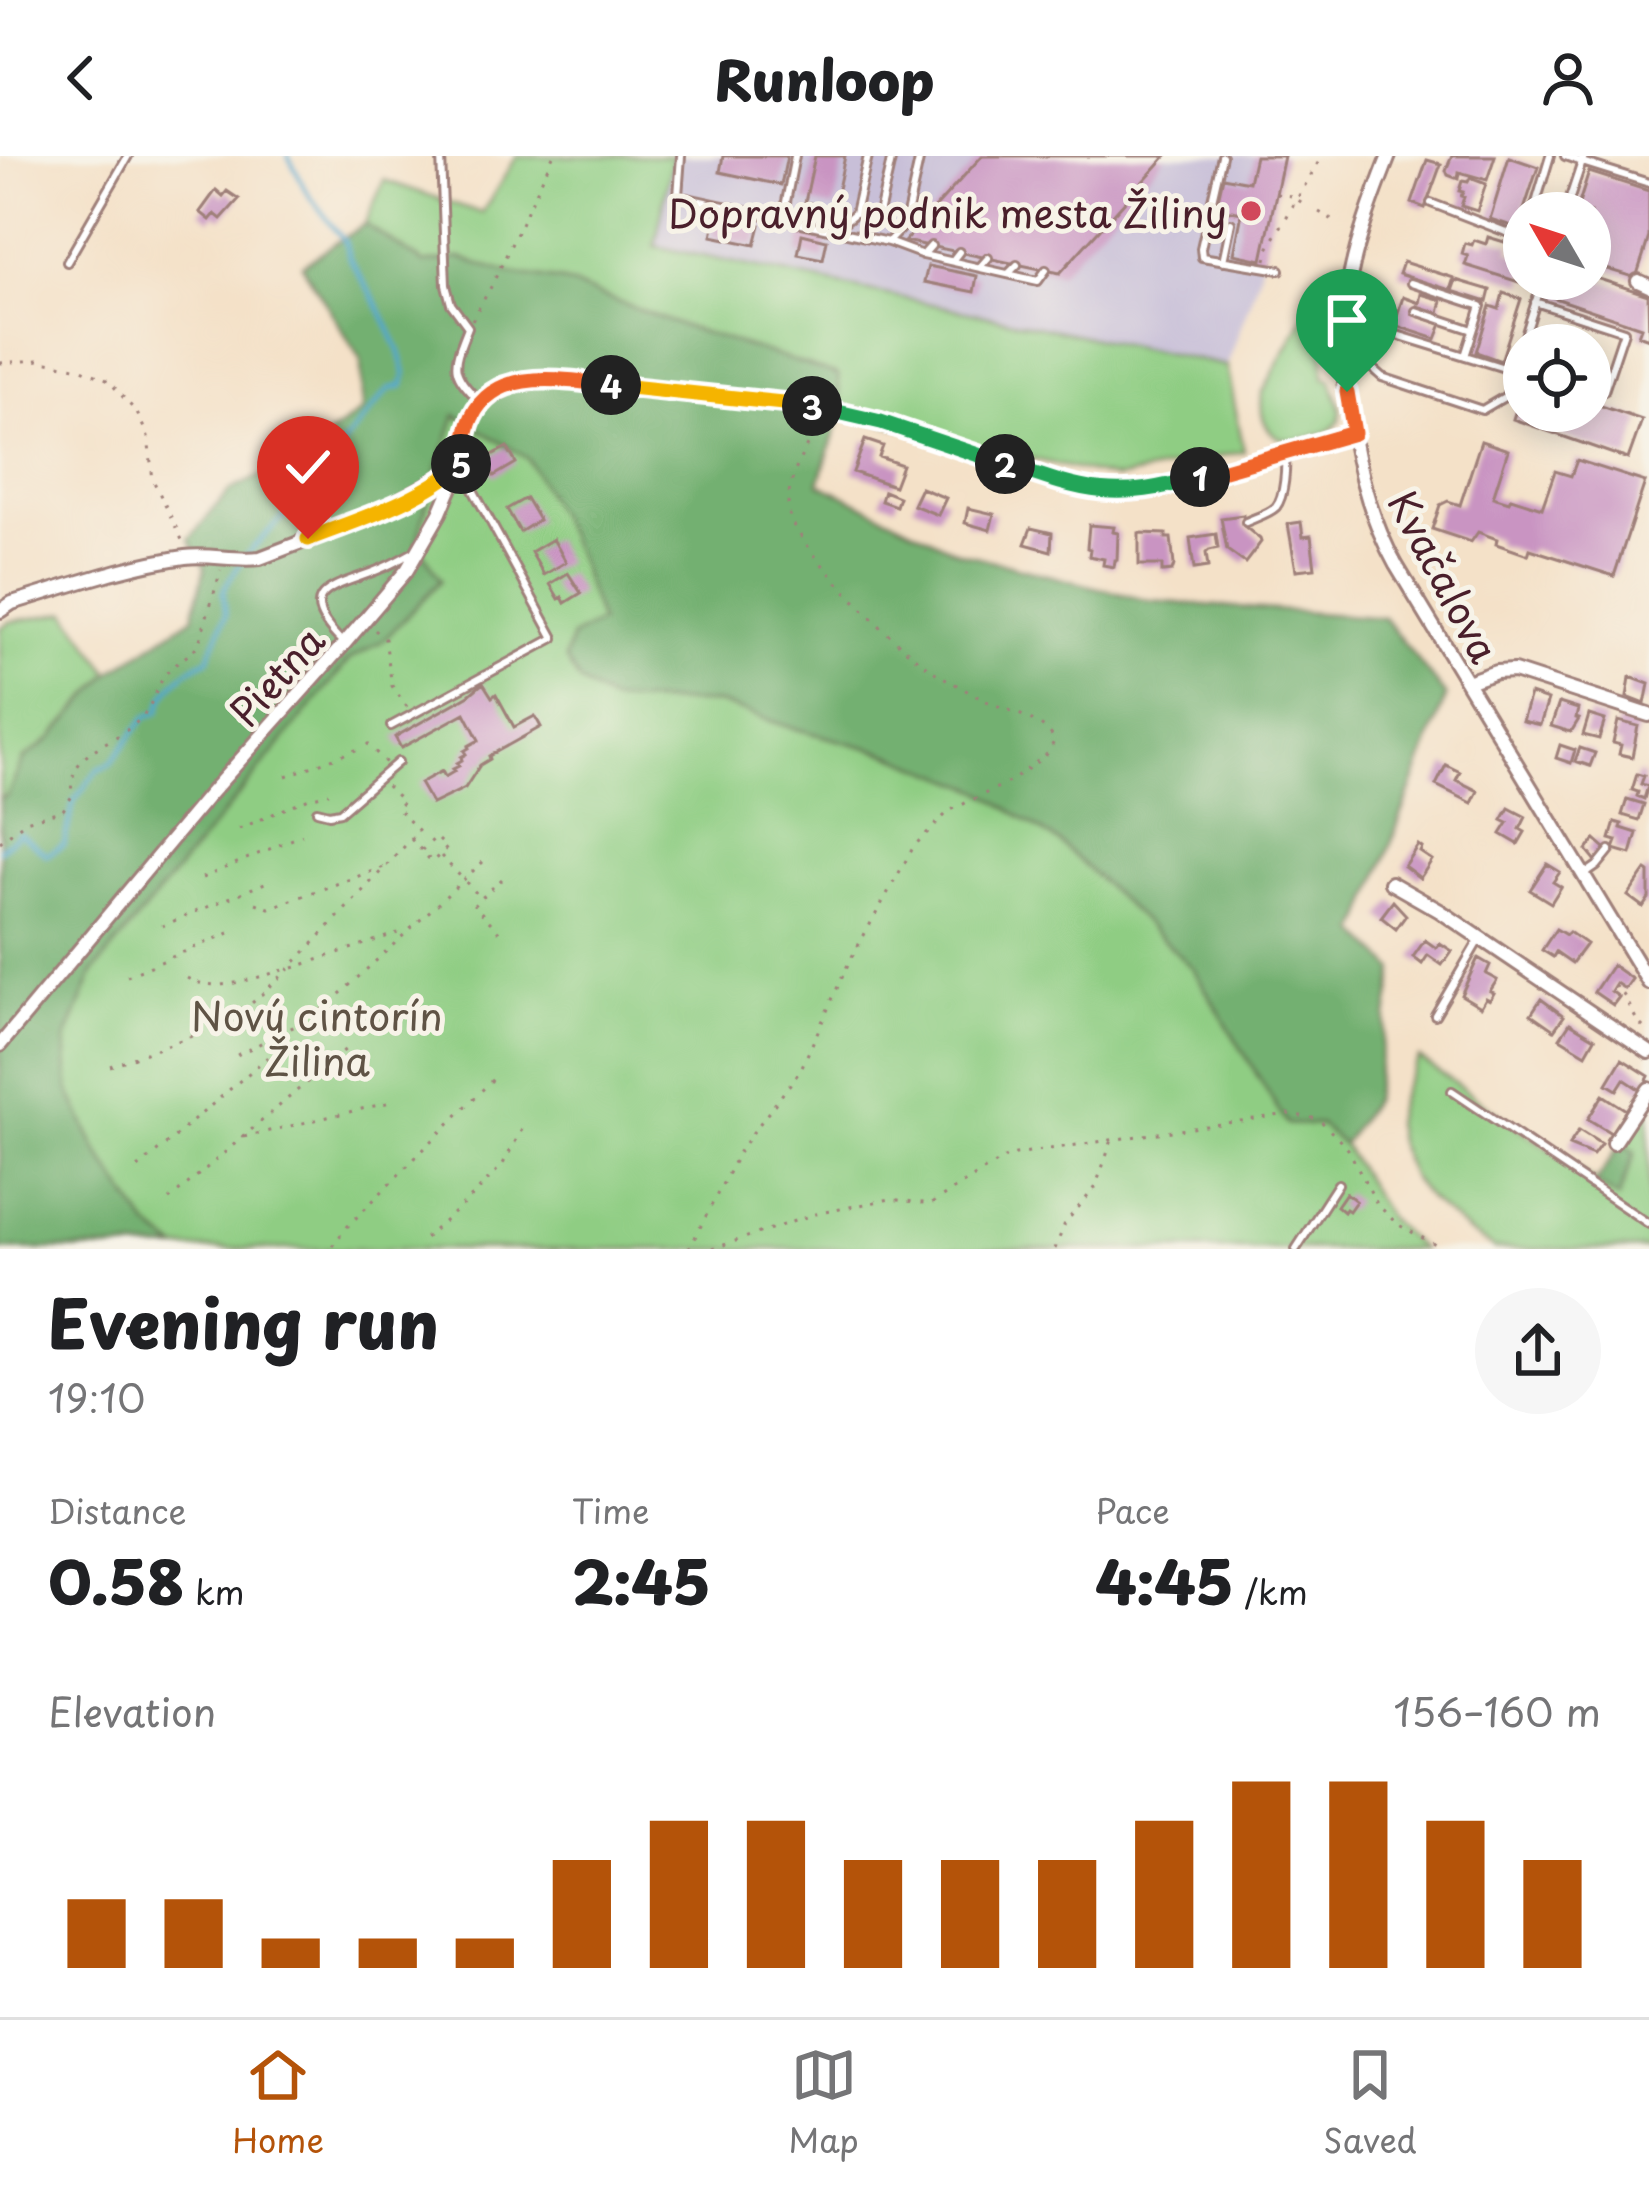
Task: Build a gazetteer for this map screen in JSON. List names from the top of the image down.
{
  "streets": {
    "street": ["Kvačalova", "Pietna"]
  },
  "parks": ["Nový cintorín Žilina"],
  "places": ["Dopravný podnik mesta Žiliny"],
  "north": "top left",
  "page": {
    "header": "Runloop",
    "pins": [
      "4",
      "3",
      "2",
      "5",
      "1"
    ],
    "heading": ["Evening run", "19:10"],
    "stats": [
      ["Distance", "0.58 km"],
      ["Time", "2:45"],
      ["Pace", "4:45 /km"]
    ],
    "chart": ["Elevation", "156–160 m"],
    "tabs": ["Home", "Map", "Saved"]
  }
}
